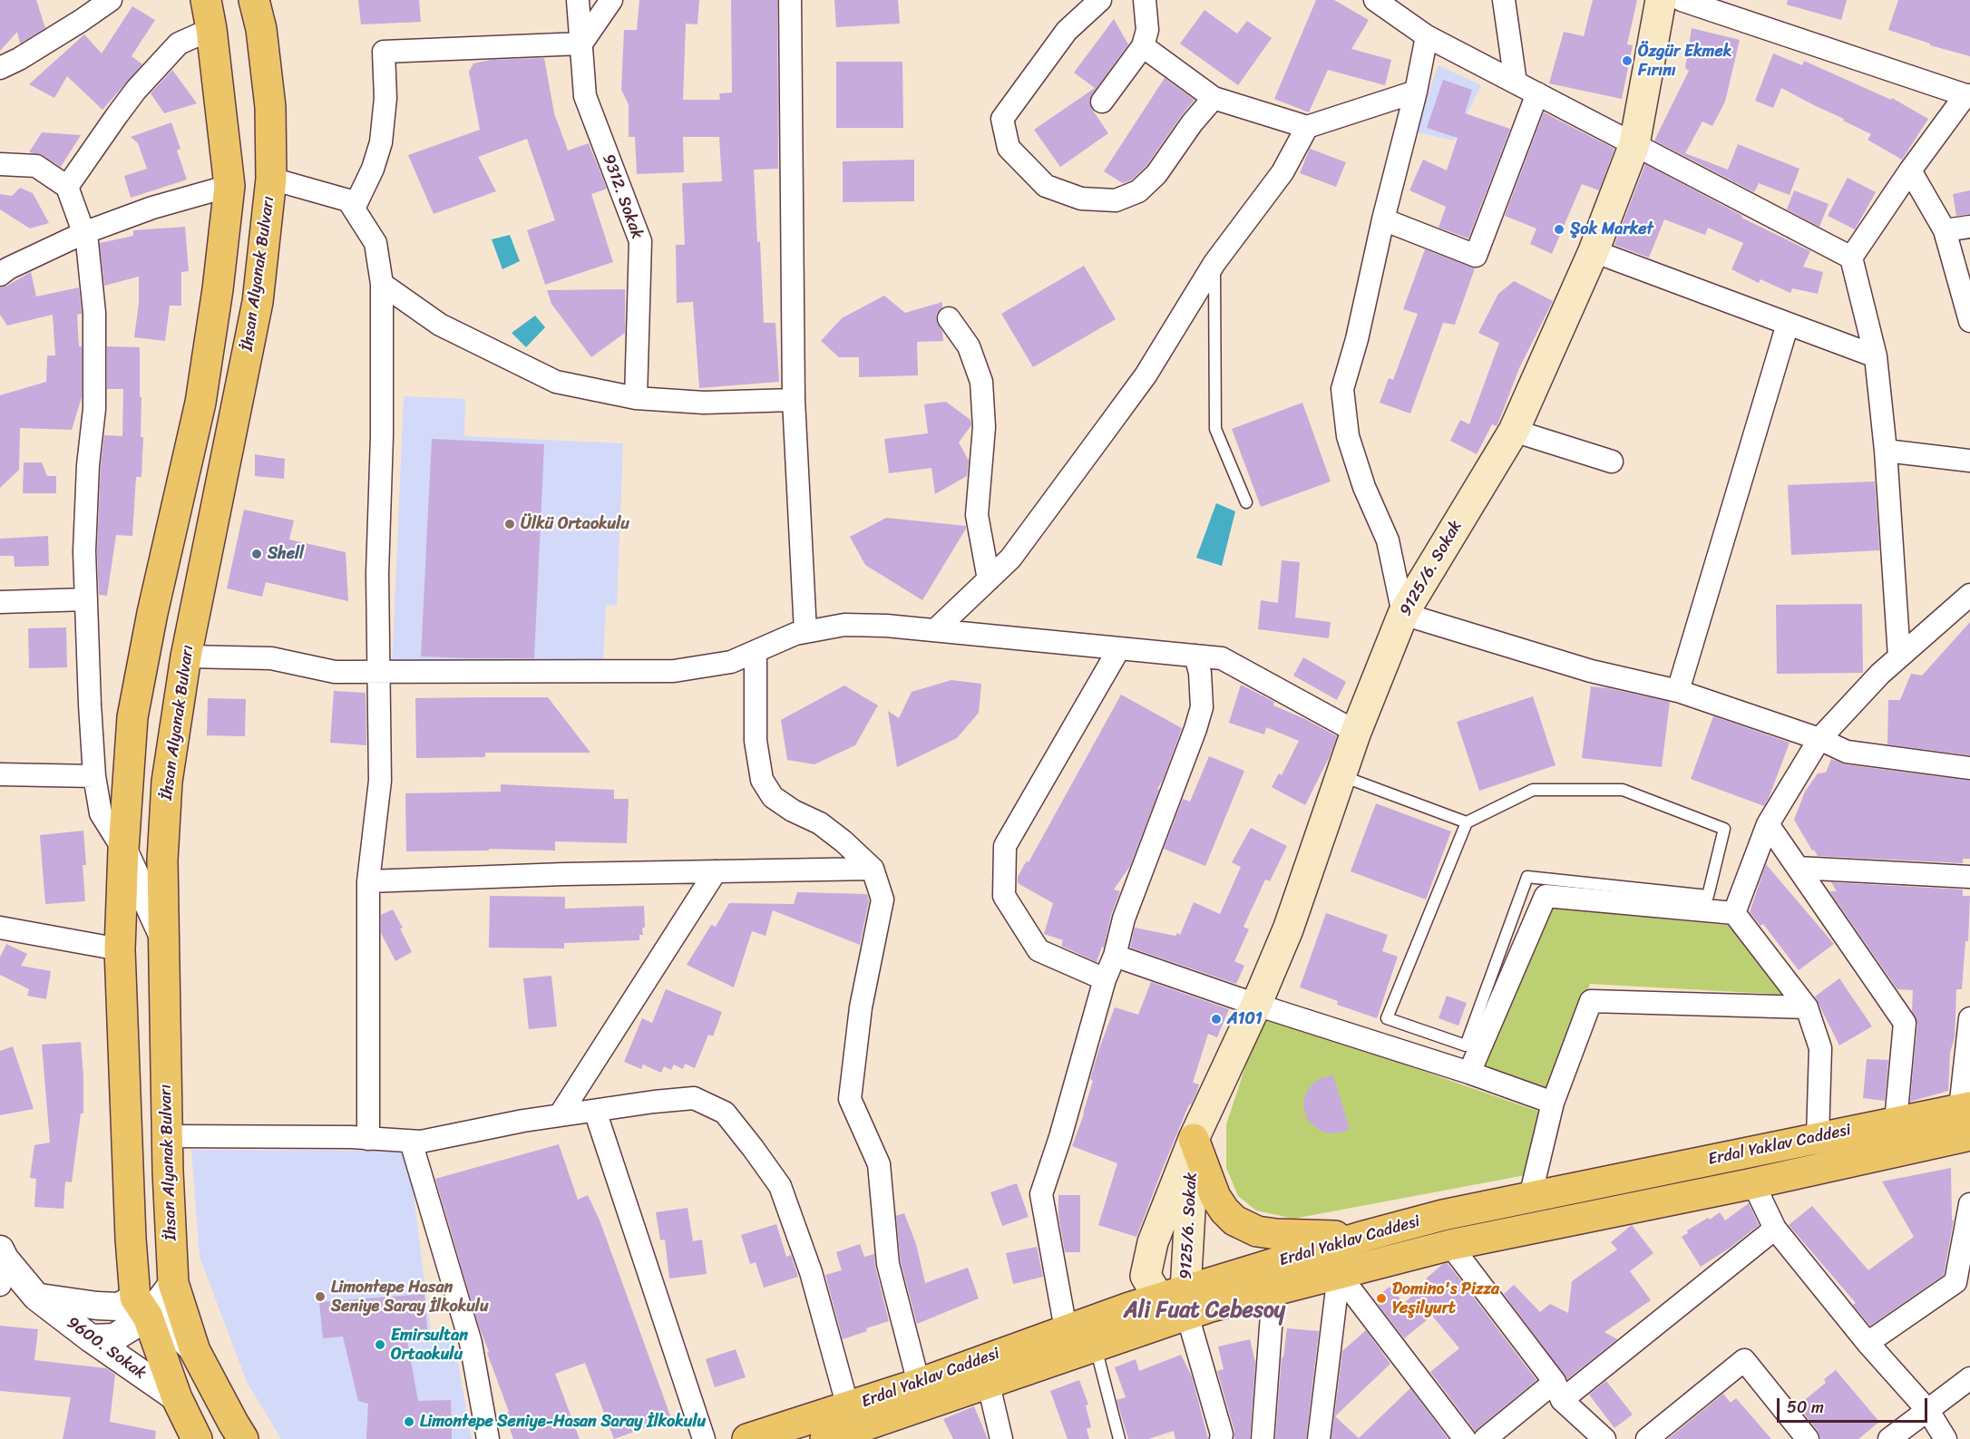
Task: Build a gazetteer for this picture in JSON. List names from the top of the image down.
{
  "streets": {
    "main road": ["İhsan Alyanak Bulvarı", "9125/6. Sokak", "Erdal Yaklav Caddesi"],
    "street": ["9312. Sokak", "9600. Sokak"]
  },
  "crossings": [
    ["9125/6. Sokak", "Erdal Yaklav Caddesi"]
  ],
  "districts": ["Ali Fuat Cebesoy"],
  "places": [
    "Özgür Ekmek Fırını",
    "Şok Market",
    "Ülkü Ortaokulu",
    "Shell",
    "A101",
    "Limontepe Hasan Seniye Saray İlkokulu",
    "Domino's Pizza Yeşilyurt",
    "Emirsultan Ortaokulu",
    "Limontepe Seniye-Hasan Saray İlkokulu"
  ],
  "scale_bar": "50 m"
}
